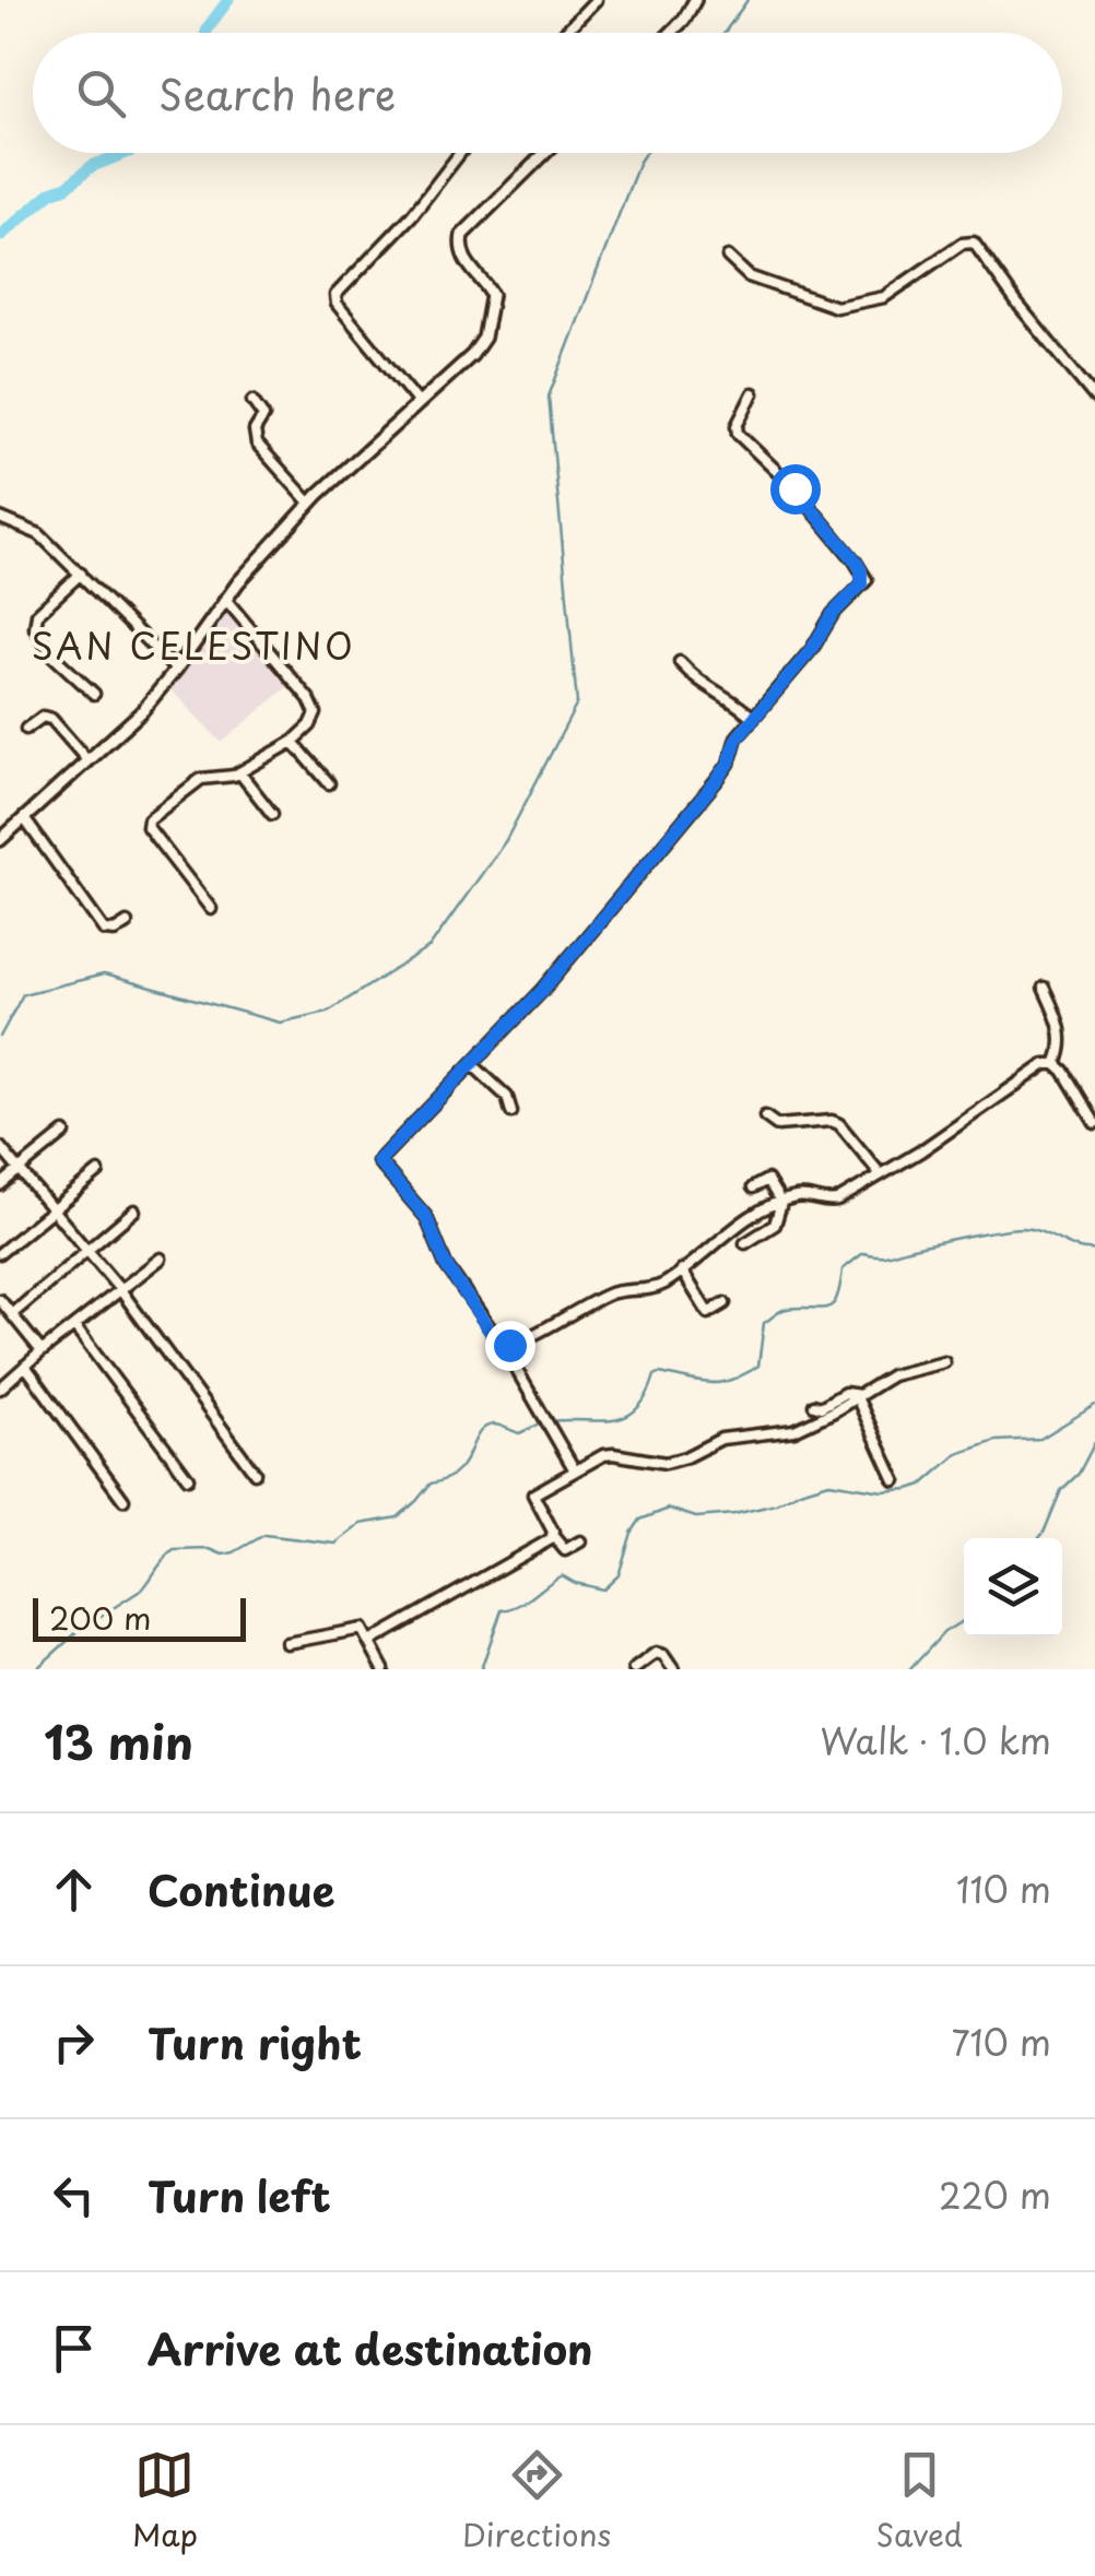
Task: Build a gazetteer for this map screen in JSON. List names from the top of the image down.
{
  "districts": ["SAN CELESTINO"],
  "scale_bar": "200 m",
  "page": {
    "search": "Search here",
    "scale": "200 m",
    "heading": ["13 min", "Walk · 1.0 km"],
    "list": [
      ["Continue", "110 m"],
      ["Turn right", "710 m"],
      ["Turn left", "220 m"],
      "Arrive at destination"
    ],
    "nav": ["Map", "Directions", "Saved"]
  }
}
